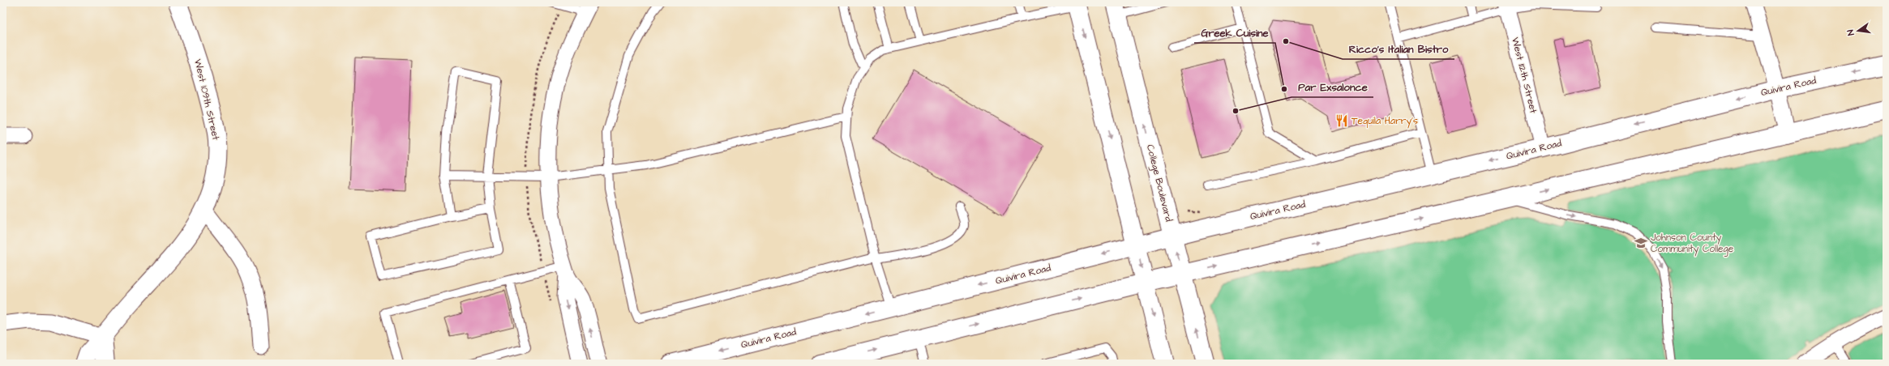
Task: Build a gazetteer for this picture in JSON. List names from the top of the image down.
{
  "streets": {
    "main road": ["Quivira Road", "West 109th Street", "College Boulevard"],
    "street": ["West 112th Street"]
  },
  "crossings": [
    ["West 112th Street", "Quivira Road"],
    ["Quivira Road", "College Boulevard"]
  ],
  "places": {
    "other": ["Ricco's Italian Bistro", "Greek Cuisine", "Par Exsalonce"],
    "restaurant": ["Tequila Harry's"],
    "school or university": ["Johnson County Community College"]
  },
  "north": "left"
}
